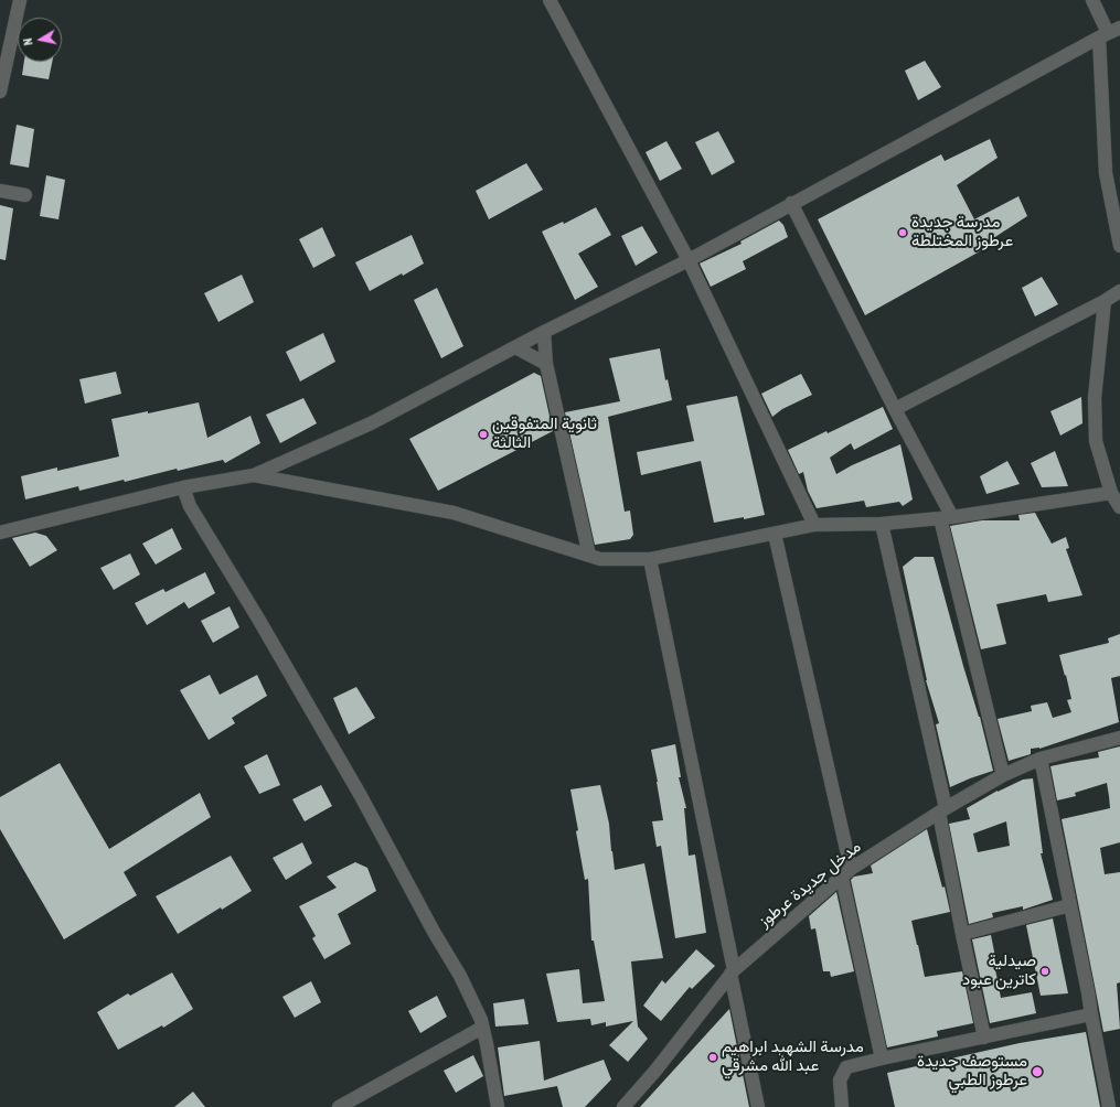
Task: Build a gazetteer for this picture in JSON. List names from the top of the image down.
{
  "streets": {
    "street": ["مدخل جديدة عرطوز"]
  },
  "places": [
    "مدرسة جديدة عرطوز المختلطة",
    "ثانوية المتفوقين الثالثة",
    "صيدلية كاترين عبود",
    "مدرسة الشهيد ابراهيم عبد الله مشرقي",
    "مستوصف جديدة عرطوز الطبي"
  ],
  "north": "left"
}
